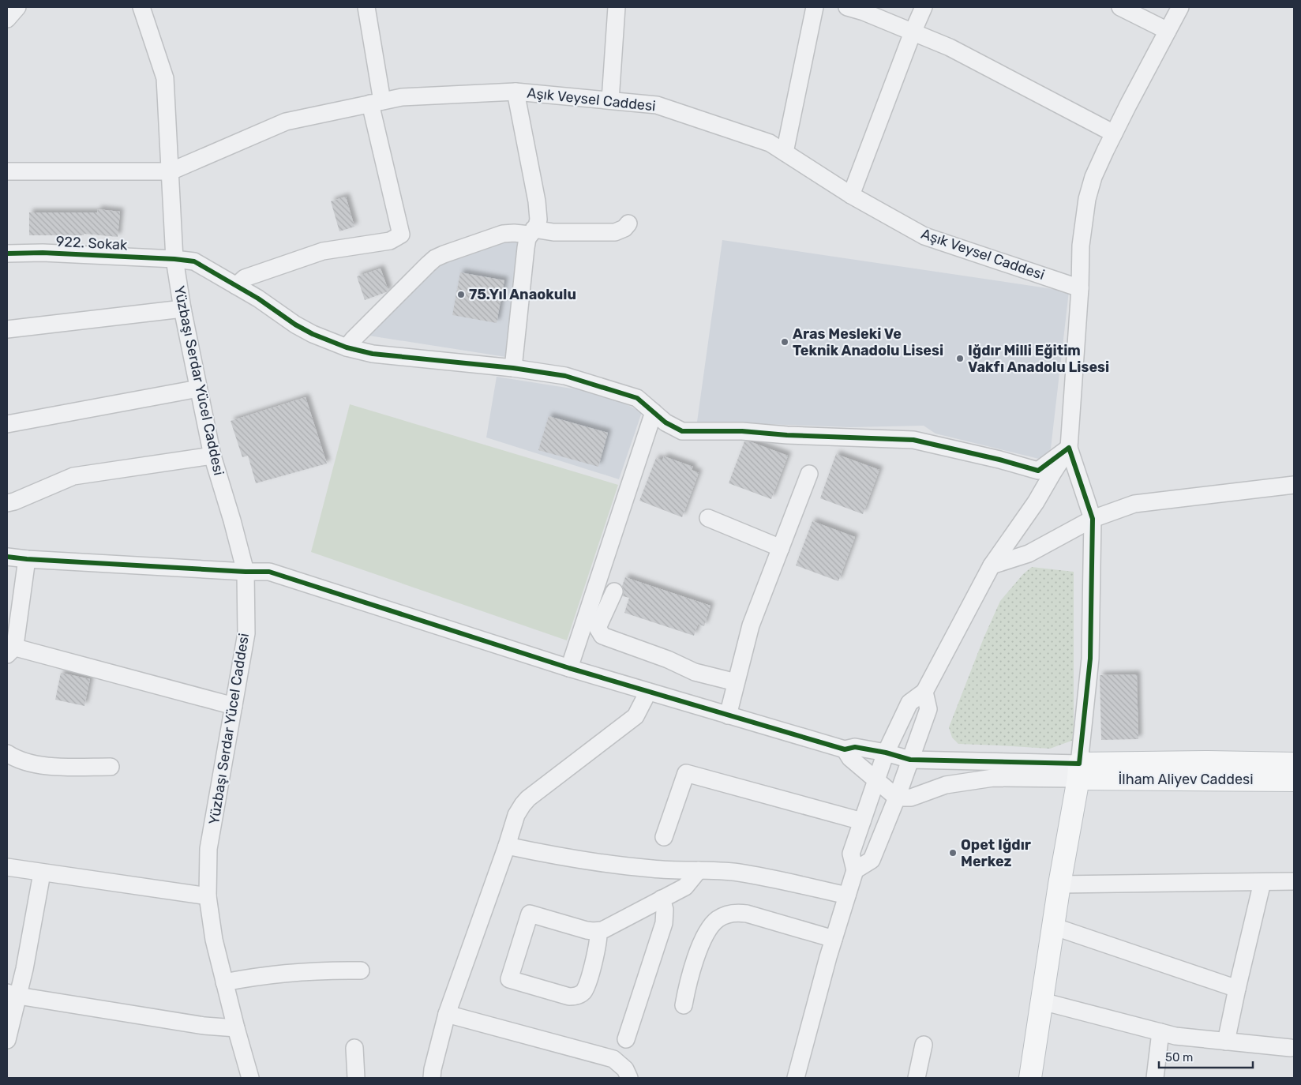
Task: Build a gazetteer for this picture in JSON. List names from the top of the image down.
{
  "streets": {
    "main road": ["İlham Aliyev Caddesi"],
    "street": ["Aşık Veysel Caddesi", "922. Sokak", "Yüzbaşı Serdar Yücel Caddesi"]
  },
  "crossings": [
    ["Aşık Veysel Caddesi", "Yüzbaşı Serdar Yücel Caddesi"],
    ["922. Sokak", "Yüzbaşı Serdar Yücel Caddesi"]
  ],
  "places": [
    "75.Yıl Anaokulu",
    "Aras Mesleki Ve Teknik Anadolu Lisesi",
    "Iğdır Milli Eğitim Vakfı Anadolu Lisesi",
    "Opet Iğdır Merkez"
  ],
  "scale_bar": "50 m"
}
